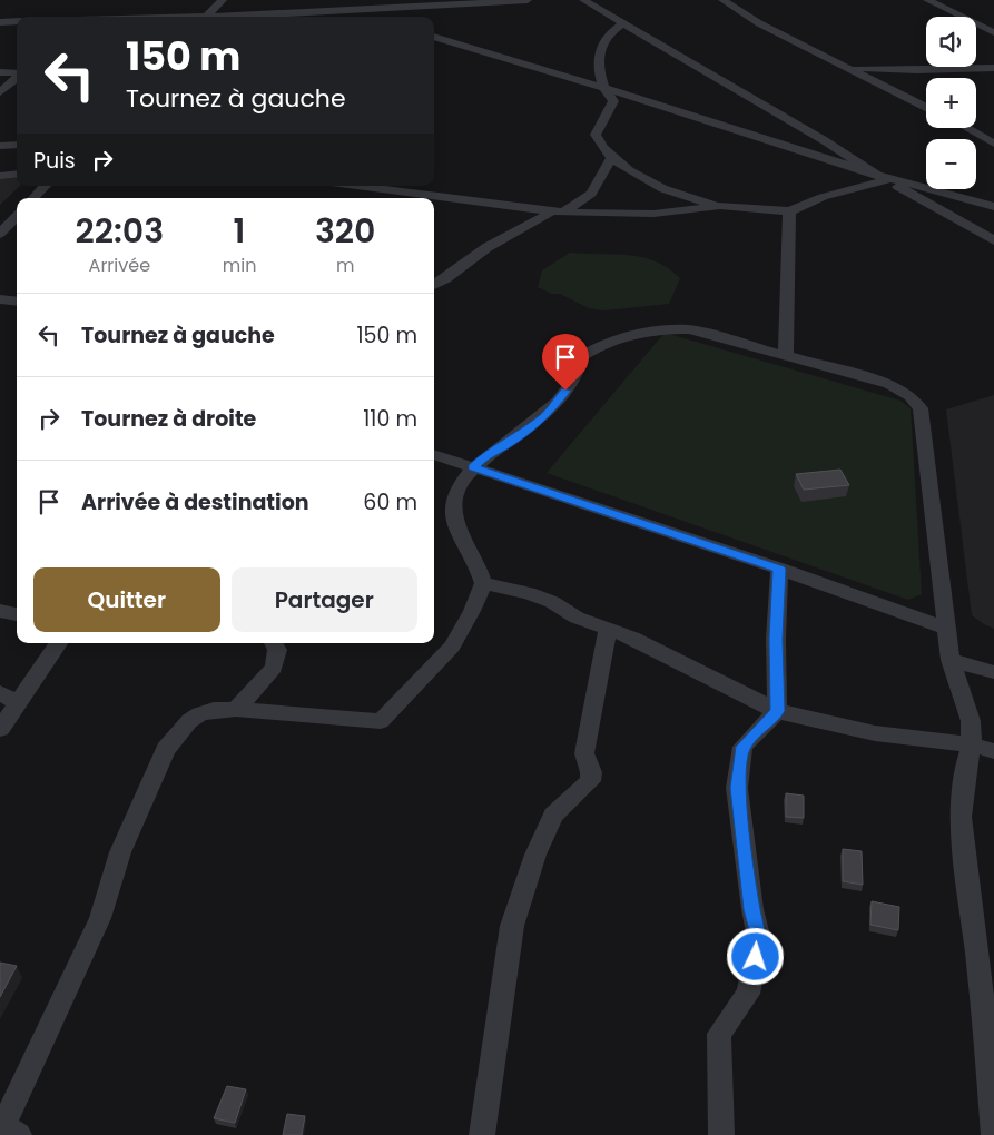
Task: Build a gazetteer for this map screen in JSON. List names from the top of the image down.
{
  "page": {
    "map_buttons": ["+", "−"],
    "turn": ["150 m", "Tournez à gauche"],
    "then": "Puis",
    "eta": [
      "22:03",
      "Arrivée",
      "1",
      "min",
      "320",
      "m"
    ],
    "list": [
      {
        "name": "Tournez à gauche",
        "value": "150 m"
      },
      {
        "name": "Tournez à droite",
        "value": "110 m"
      },
      {
        "name": "Arrivée à destination",
        "value": "60 m"
      }
    ],
    "buttons": ["Quitter", "Partager"]
  }
}
